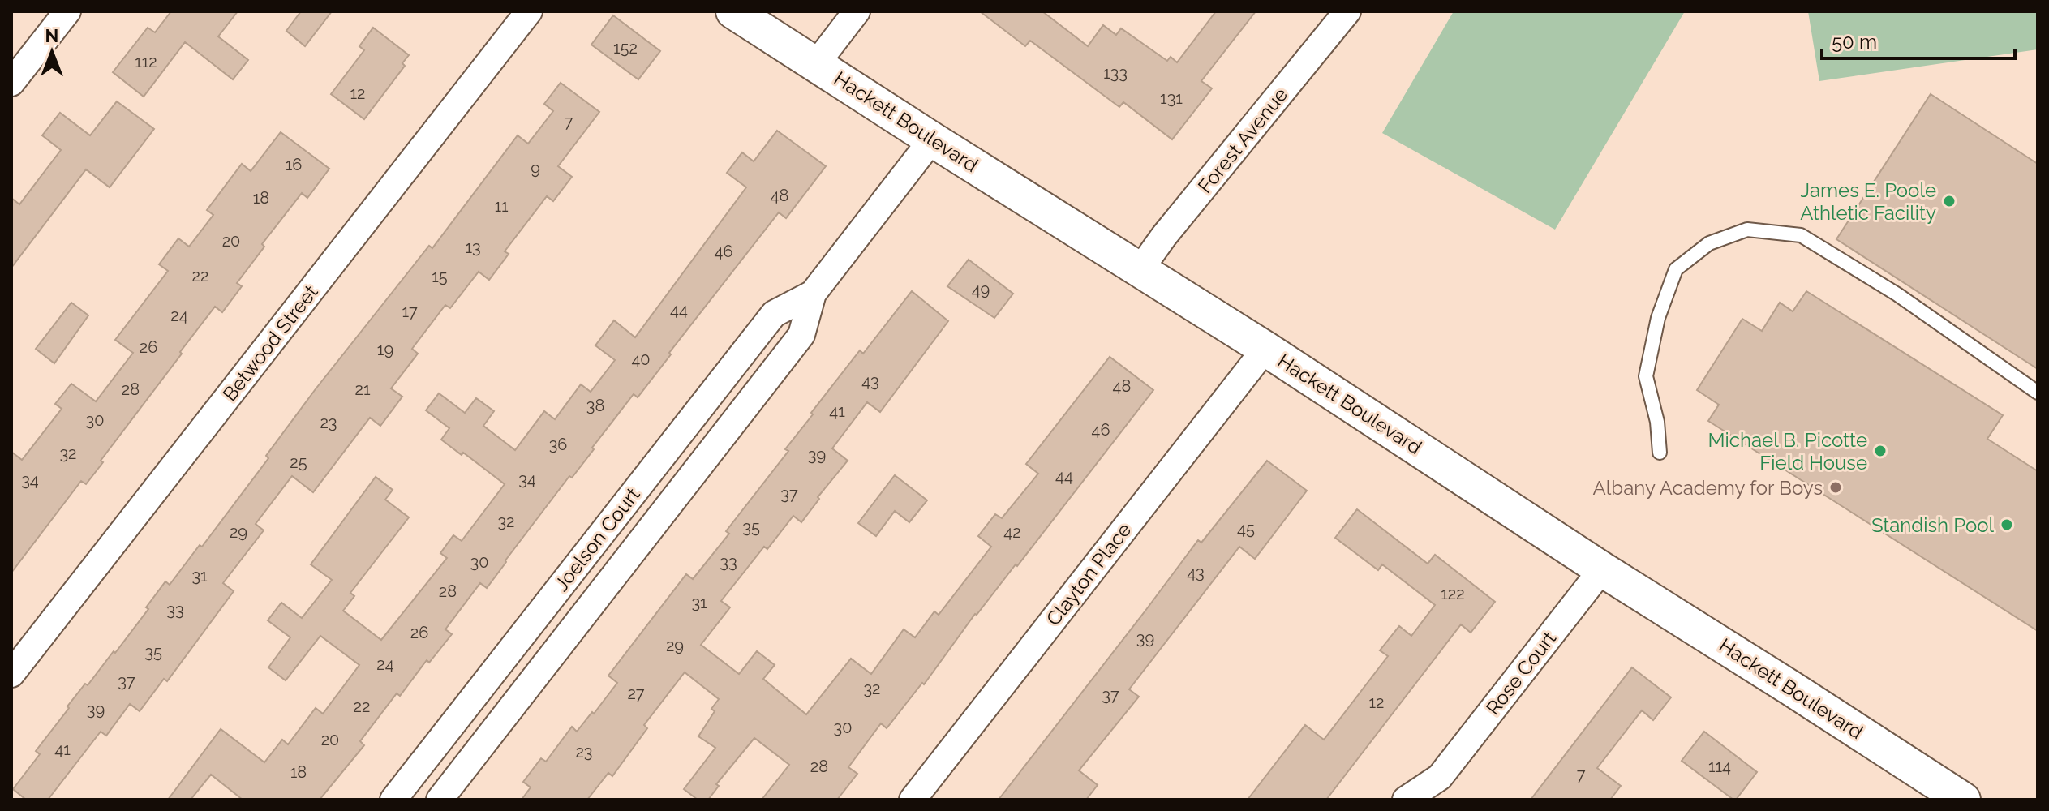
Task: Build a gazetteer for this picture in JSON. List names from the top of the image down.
{
  "streets": {
    "street": [
      "Hackett Boulevard",
      "Forest Avenue",
      "Betwood Street",
      "Joelson Court",
      "Clayton Place",
      "Rose Court"
    ]
  },
  "crossings": [
    ["Hackett Boulevard", "Forest Avenue"],
    ["Hackett Boulevard", "Joelson Court"],
    ["Hackett Boulevard", "Clayton Place"],
    ["Hackett Boulevard", "Rose Court"]
  ],
  "places": [
    "James E. Poole Athletic Facility",
    "Michael B. Picotte Field House",
    "Albany Academy for Boys",
    "Standish Pool"
  ],
  "house_numbers": [
    "152",
    "112",
    "133",
    "12",
    "131",
    "7",
    "16",
    "9",
    "48",
    "18",
    "11",
    "20",
    "13",
    "46",
    "22",
    "15",
    "49",
    "44",
    "17",
    "24",
    "26",
    "19",
    "40",
    "43",
    "48",
    "28",
    "21",
    "38",
    "41",
    "30",
    "23",
    "46",
    "36",
    "32",
    "39",
    "25",
    "44",
    "34",
    "34",
    "37",
    "32",
    "35",
    "45",
    "29",
    "42",
    "30",
    "33",
    "43",
    "31",
    "28",
    "122",
    "31",
    "33",
    "26",
    "39",
    "29",
    "35",
    "24",
    "37",
    "32",
    "27",
    "37",
    "12",
    "22",
    "39",
    "30",
    "20",
    "41",
    "23",
    "28",
    "114",
    "18",
    "7"
  ],
  "scale_bar": "50 m",
  "north": "top"
}
